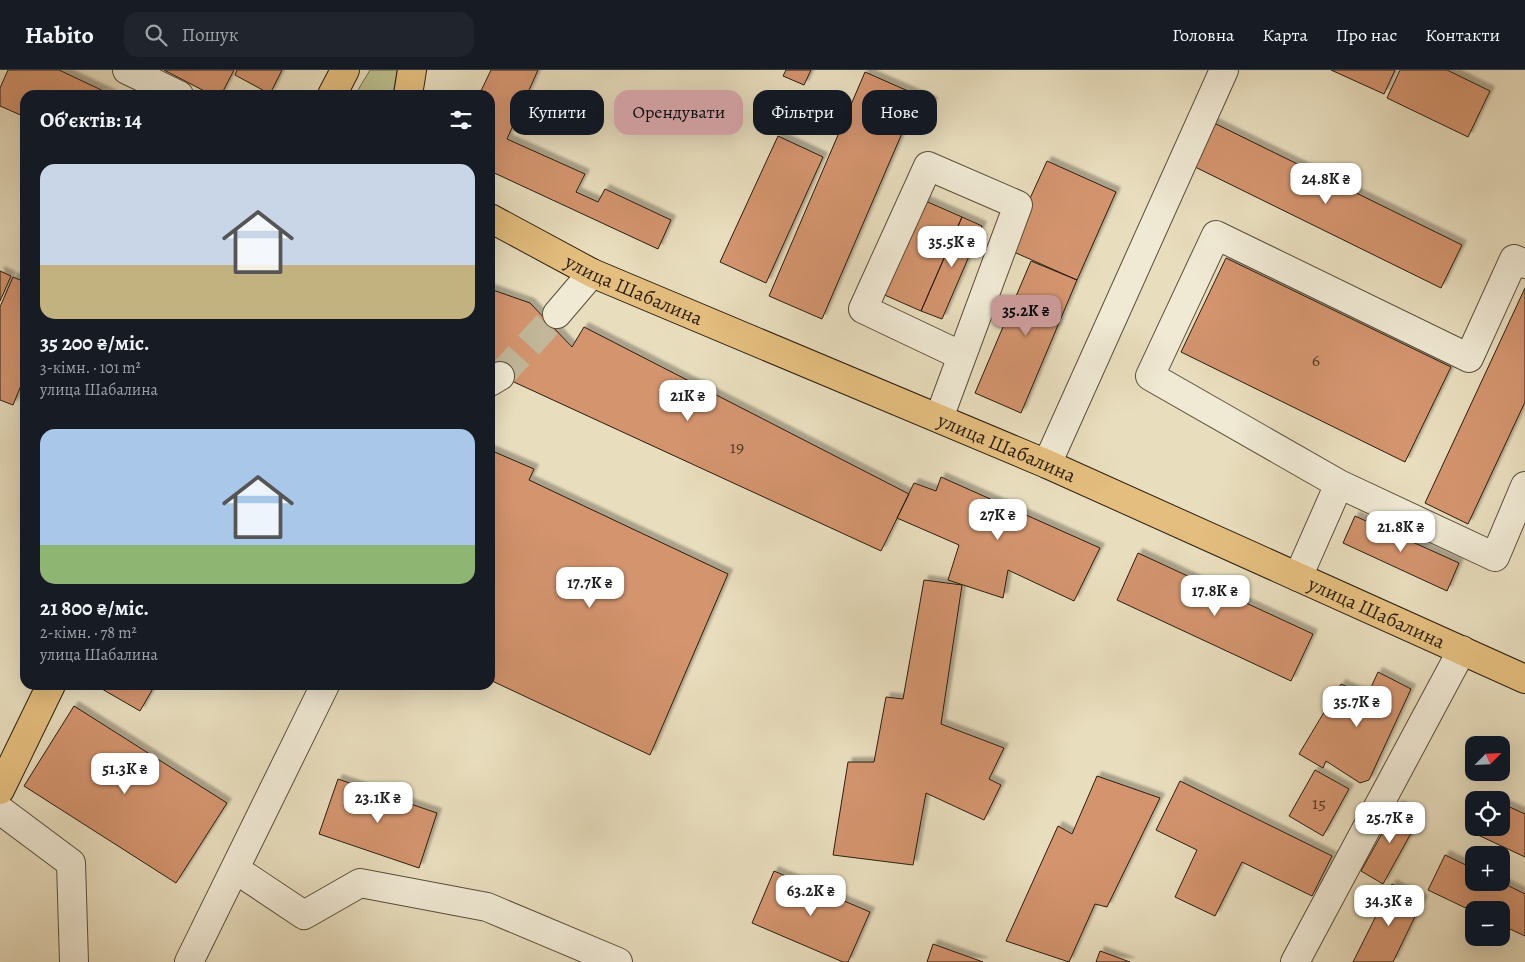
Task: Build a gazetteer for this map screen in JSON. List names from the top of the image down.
{
  "streets": {
    "main road": ["улица Шабалина"]
  },
  "house_numbers": ["6", "19", "15"],
  "north": "top right",
  "page": {
    "header": "Habito",
    "search": "Пошук",
    "nav": [
      "Головна",
      "Карта",
      "Про нас",
      "Контакти"
    ],
    "chip": [
      "Купити",
      "Орендувати",
      "Фільтри",
      "Нове"
    ],
    "heading": "Об’єктів: 14",
    "list": [
      {
        "name": "35 200 ₴/міс.",
        "note": "3-кімн. · 101 m² · улица Шабалина"
      },
      {
        "name": "21 800 ₴/міс.",
        "note": "2-кімн. · 78 m² · улица Шабалина"
      }
    ],
    "price": [
      "24.8K ₴",
      "35.5K ₴",
      "35.2K ₴",
      "21K ₴",
      "27K ₴",
      "21.8K ₴",
      "17.7K ₴",
      "17.8K ₴",
      "35.7K ₴",
      "51.3K ₴",
      "23.1K ₴",
      "25.7K ₴",
      "63.2K ₴",
      "34.3K ₴"
    ],
    "map_buttons": ["+", "−"]
  }
}
